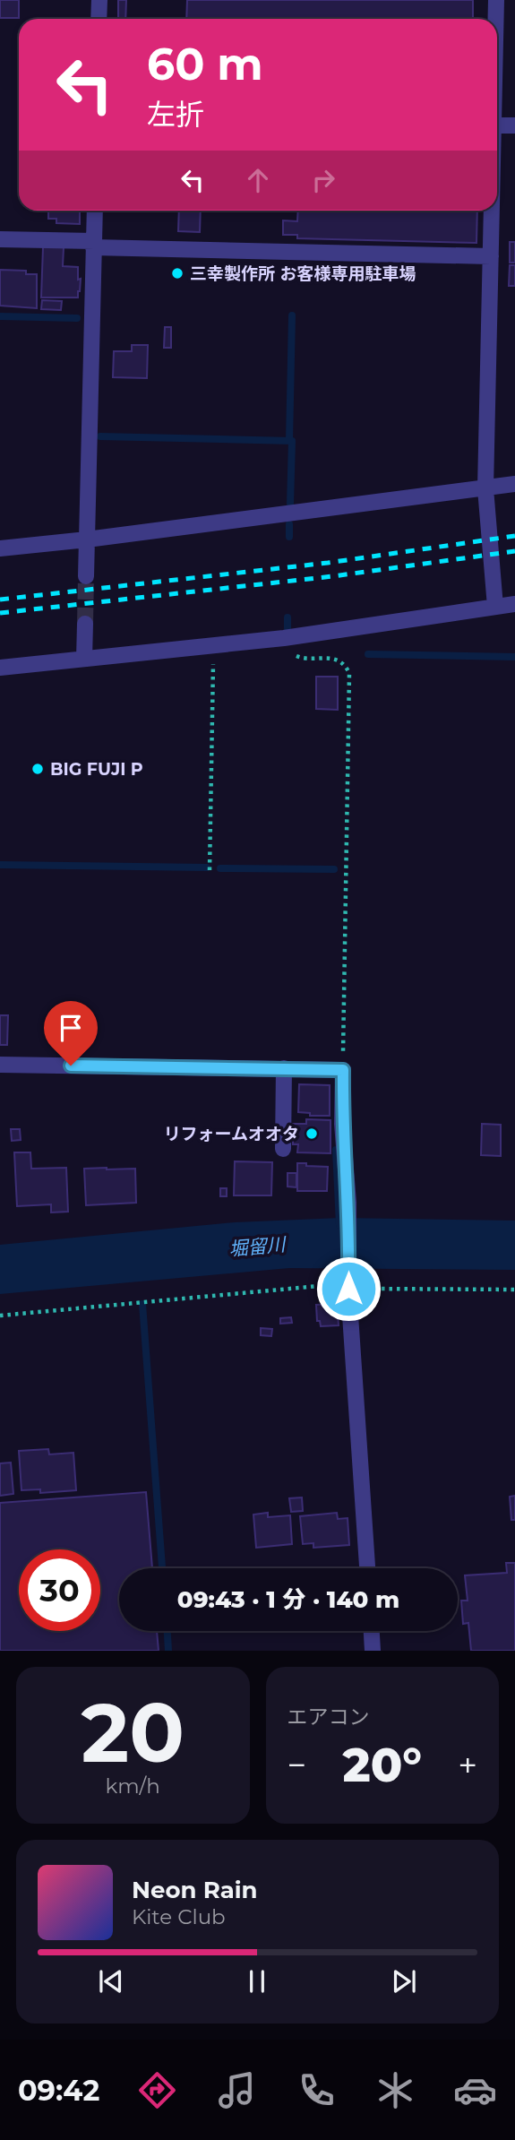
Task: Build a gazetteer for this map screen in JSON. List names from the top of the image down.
{
  "water": ["堀留川"],
  "places": ["三幸製作所 お客様専用駐車場", "BIG FUJI P", "リフォームオオタ"],
  "page": {
    "turn": ["60 m", "左折"],
    "limit": "30",
    "trip": "09:43 · 1 分 · 140 m",
    "tile": [
      ["20", "km/h"],
      "エアコン"
    ],
    "heat": ["−", "20°", "+"],
    "song": ["Neon Rain", "Kite Club"],
    "tabs": "09:42"
  }
}
